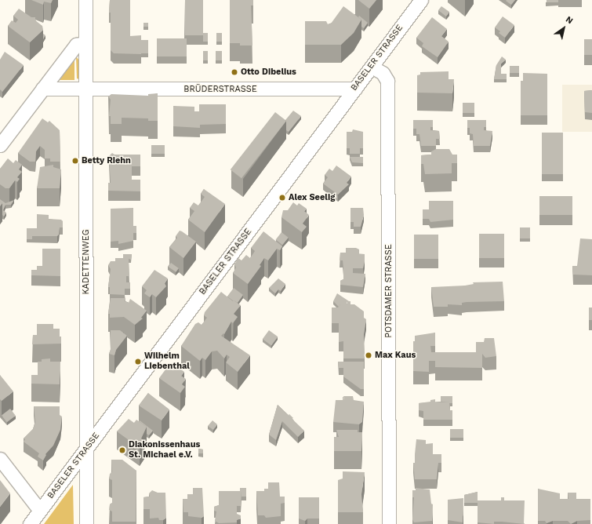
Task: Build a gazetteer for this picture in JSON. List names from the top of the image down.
{
  "streets": {
    "street": [
      "BASELER STRASSE",
      "BRÜDERSTRASSE",
      "KADETTENWEG",
      "POTSDAMER STRASSE"
    ]
  },
  "crossings": [
    ["BASELER STRASSE", "BRÜDERSTRASSE"],
    ["BASELER STRASSE", "KADETTENWEG"],
    ["BASELER STRASSE", "POTSDAMER STRASSE"],
    ["BRÜDERSTRASSE", "KADETTENWEG"]
  ],
  "places": [
    "Otto Dibelius",
    "Betty Riehn",
    "Alex Seelig",
    "Max Kaus",
    "Wilhelm Liebenthal",
    "Diakonissenhaus St. Michael e.V."
  ],
  "north": "top right"
}
